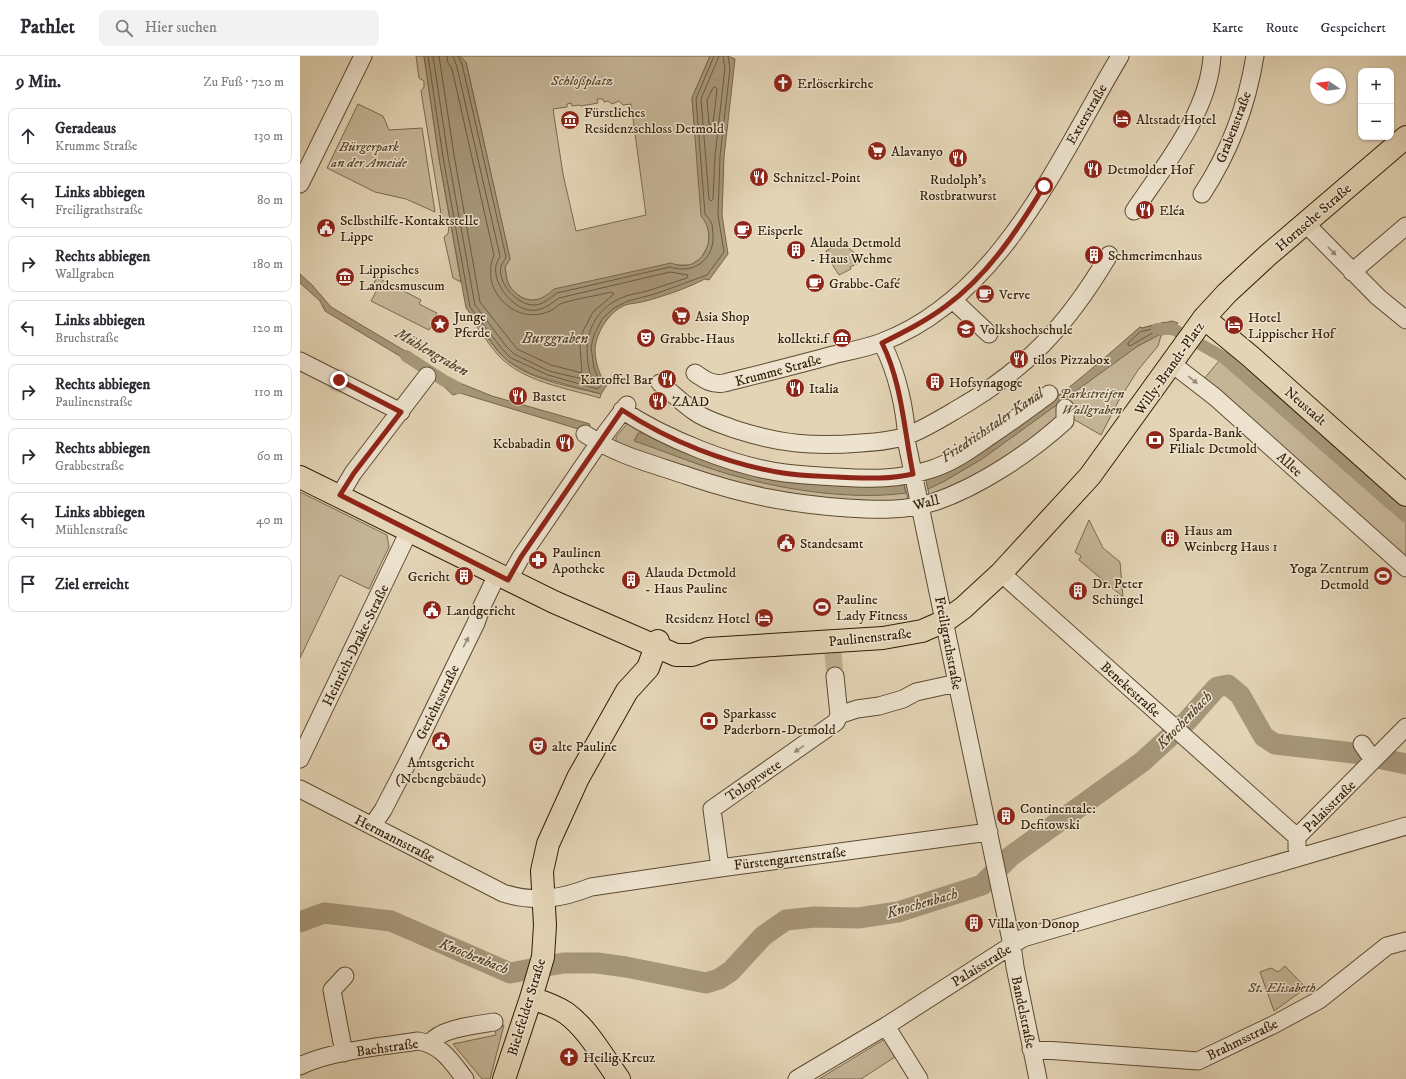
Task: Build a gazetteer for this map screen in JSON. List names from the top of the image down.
{
  "streets": {
    "main road": [
      "Hornsche Straße",
      "Willy-Brandt-Platz",
      "Neustadt",
      "Paulinenstraße",
      "Bielefelder Straße"
    ],
    "street": [
      "Exterstraße",
      "Grabenstraße",
      "Krumme Straße",
      "Allee",
      "Wall",
      "Freiligrathstraße",
      "Heinrich-Drake-Straße",
      "Benekestraße",
      "Gerichtsstraße",
      "Toloptwete",
      "Palaisstraße",
      "Hermannstraße",
      "Fürstengartenstraße",
      "Bandelstraße",
      "Brahmsstraße",
      "Bachstraße"
    ]
  },
  "crossings": [
    ["Exterstraße", "Krumme Straße"],
    ["Hornsche Straße", "Willy-Brandt-Platz"],
    ["Willy-Brandt-Platz", "Neustadt"],
    ["Willy-Brandt-Platz", "Allee"],
    ["Willy-Brandt-Platz", "Paulinenstraße"],
    ["Krumme Straße", "Freiligrathstraße"],
    ["Wall", "Freiligrathstraße"],
    ["Wall", "Gerichtsstraße"],
    ["Paulinenstraße", "Freiligrathstraße"],
    ["Paulinenstraße", "Heinrich-Drake-Straße"],
    ["Paulinenstraße", "Benekestraße"],
    ["Paulinenstraße", "Gerichtsstraße"],
    ["Paulinenstraße", "Bielefelder Straße"],
    ["Freiligrathstraße", "Gerichtsstraße"],
    ["Freiligrathstraße", "Toloptwete"],
    ["Freiligrathstraße", "Palaisstraße"],
    ["Freiligrathstraße", "Fürstengartenstraße"],
    ["Freiligrathstraße", "Bandelstraße"],
    ["Benekestraße", "Palaisstraße"],
    ["Gerichtsstraße", "Hermannstraße"],
    ["Toloptwete", "Fürstengartenstraße"],
    ["Palaisstraße", "Bandelstraße"],
    ["Hermannstraße", "Fürstengartenstraße"],
    ["Hermannstraße", "Bielefelder Straße"],
    ["Fürstengartenstraße", "Bielefelder Straße"],
    ["Bandelstraße", "Brahmsstraße"]
  ],
  "one_way": ["Allee", "Gerichtsstraße", "Toloptwete"],
  "water": [
    "Burggraben",
    "Mühlengraben",
    "Friedrichstaler Kanal",
    "Knochenbach"
  ],
  "parks": [
    "Schloßplatz",
    "Bürgerpark an der Ameide",
    "Parkstreifen Wallgraben",
    "St. Elisabeth"
  ],
  "places": {
    "church": ["Erlöserkirche", "Heilig Kreuz"],
    "hotel": ["Altstadt Hotel", "Hotel Lippischer Hof", "Residenz Hotel"],
    "museum": ["Fürstliches Residenzschloss Detmold", "Lippisches Landesmuseum", "kollekti.f"],
    "supermarket": ["Alavanyo", "Asia Shop"],
    "restaurant": [
      "Rudolph's Rostbratwurst",
      "Detmolder Hof",
      "Schnitzel-Point",
      "Eléa",
      "tilos Pizzabox",
      "Kartoffel Bar",
      "Italia",
      "Bastet",
      "ZAAD",
      "Kebabadin"
    ],
    "public building": [
      "Selbsthilfe-Kontaktstelle Lippe",
      "Standesamt",
      "Landgericht",
      "Amtsgericht (Nebengebäude)"
    ],
    "cafe": ["Eisperle", "Grabbe-Café", "Verve"],
    "building": [
      "Alauda Detmold - Haus Wehme",
      "Schmerimenhaus",
      "Hofsynagoge",
      "Haus am Weinberg Haus 1",
      "Gericht",
      "Alauda Detmold - Haus Pauline",
      "Dr. Peter Schüngel",
      "Continentale: Defitowski",
      "Villa von Donop"
    ],
    "place": ["Junge Pferde"],
    "school or university": ["Volkshochschule"],
    "theatre": ["Grabbe-Haus", "alte Pauline"],
    "bank": ["Sparda-Bank Filiale Detmold", "Sparkasse Paderborn-Detmold"],
    "pharmacy": ["Paulinen Apotheke"],
    "sports": ["Yoga Zentrum Detmold", "Pauline Lady Fitness"]
  },
  "north": "left",
  "page": {
    "header": "Pathlet",
    "search": "Hier suchen",
    "nav": ["Karte", "Route", "Gespeichert"],
    "heading": ["9 Min.", "Zu Fuß · 720 m"],
    "map_buttons": ["+", "−"],
    "list": [
      ["Geradeaus", "Krumme Straße", "130 m"],
      ["Links abbiegen", "Freiligrathstraße", "80 m"],
      ["Rechts abbiegen", "Wallgraben", "180 m"],
      ["Links abbiegen", "Bruchstraße", "120 m"],
      ["Rechts abbiegen", "Paulinenstraße", "110 m"],
      ["Rechts abbiegen", "Grabbestraße", "60 m"],
      ["Links abbiegen", "Mühlenstraße", "40 m"],
      "Ziel erreicht"
    ]
  }
}
